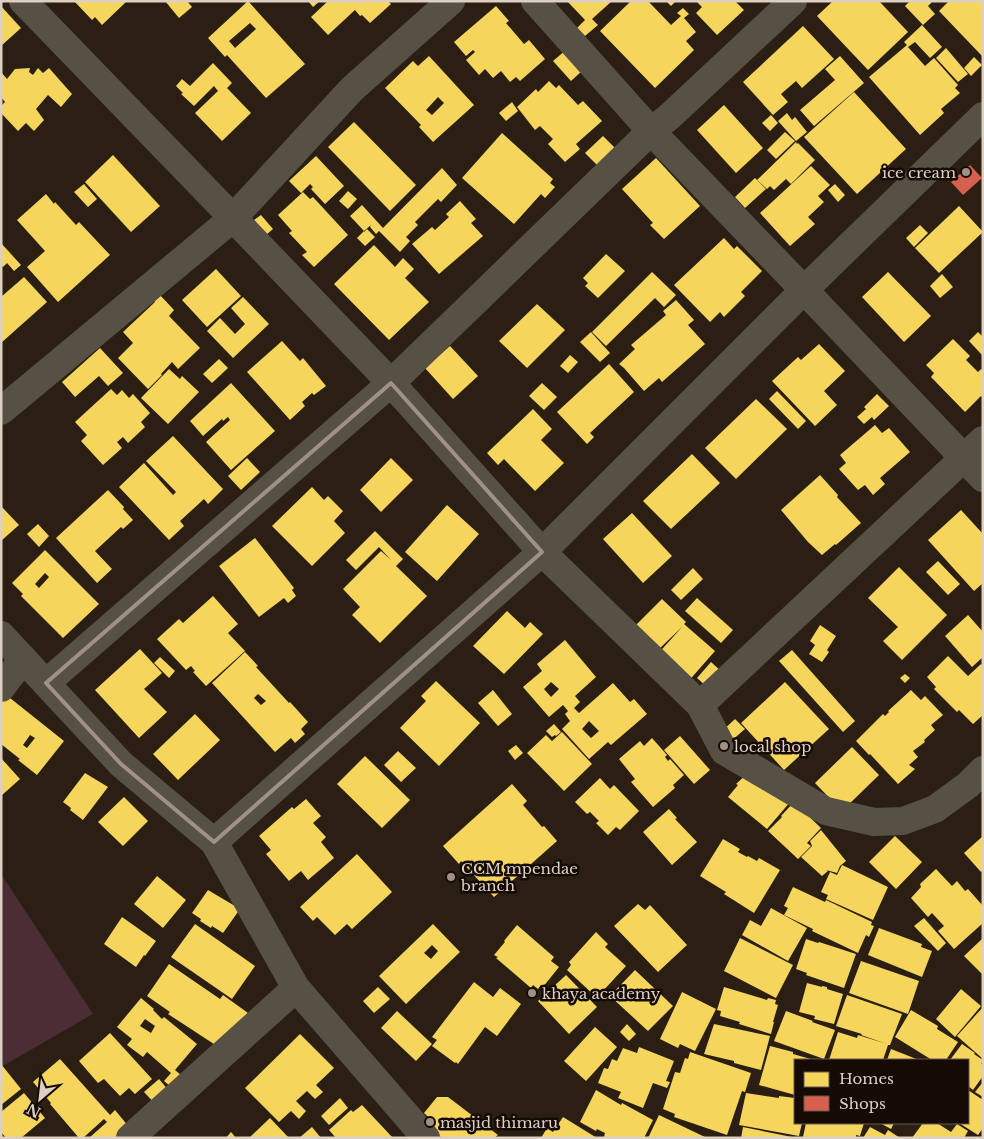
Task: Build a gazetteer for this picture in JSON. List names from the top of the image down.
{
  "places": [
    "ice cream",
    "local shop",
    "CCM mpendae branch",
    "khaya academy",
    "masjid thimaru"
  ],
  "legend": ["Homes", "Shops"],
  "north": "bottom left"
}
